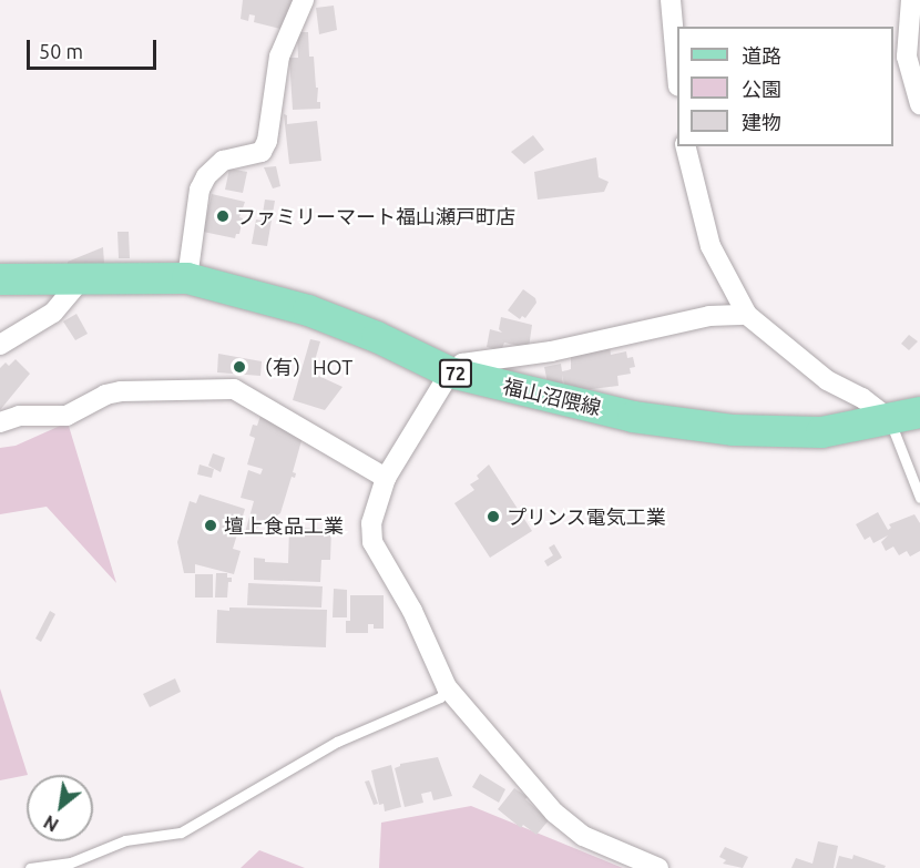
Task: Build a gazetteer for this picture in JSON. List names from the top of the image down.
{
  "streets": {
    "main road": ["72", "福山沼隈線"]
  },
  "places": [
    "ファミリーマート福山瀬戸町店",
    "（有）HOT",
    "プリンス電気工業",
    "壇上食品工業"
  ],
  "legend": ["道路", "公園", "建物"],
  "scale_bar": "50 m",
  "north": "bottom left"
}
